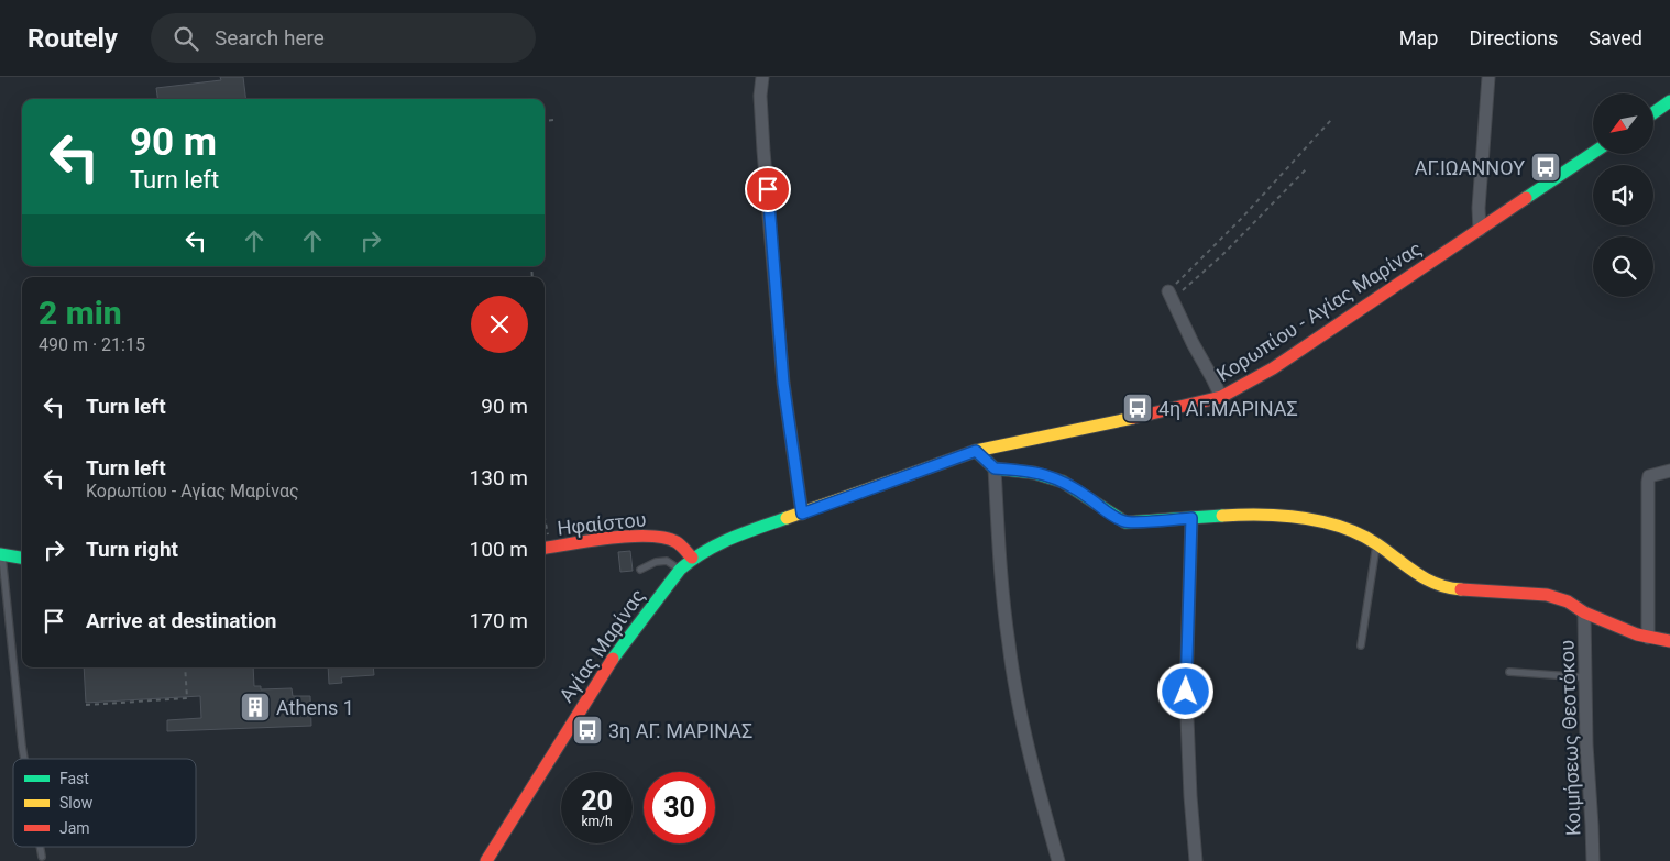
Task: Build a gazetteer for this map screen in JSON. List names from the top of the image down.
{
  "streets": {
    "main road": ["Κορωπίου - Αγίας Μαρίνας", "Ηφαίστου", "Αγίας Μαρίνας"],
    "street": ["Κοιμήσεως Θεοτόκου"]
  },
  "crossings": [
    ["Κορωπίου - Αγίας Μαρίνας", "Αγίας Μαρίνας"],
    ["Ηφαίστου", "Αγίας Μαρίνας"]
  ],
  "places": {
    "bus stop": ["ΑΓ.ΙΩΑΝΝΟΥ", "4η ΑΓ.ΜΑΡΙΝΑΣ", "3η ΑΓ. ΜΑΡΙΝΑΣ"],
    "building": ["Athens 1"]
  },
  "legend": ["Fast", "Slow", "Jam"],
  "north": "bottom left",
  "page": {
    "header": "Routely",
    "search": "Search here",
    "nav": ["Map", "Directions", "Saved"],
    "turn": ["90 m", "Turn left"],
    "heading": ["2 min", "490 m · 21:15"],
    "list": [
      {
        "name": "Turn left",
        "value": "90 m"
      },
      {
        "name": "Turn left",
        "note": "Κορωπίου - Αγίας Μαρίνας",
        "value": "130 m"
      },
      {
        "name": "Turn right",
        "value": "100 m"
      },
      {
        "name": "Arrive at destination",
        "value": "170 m"
      }
    ],
    "speed": "20 km/h",
    "limit": "30"
  }
}
